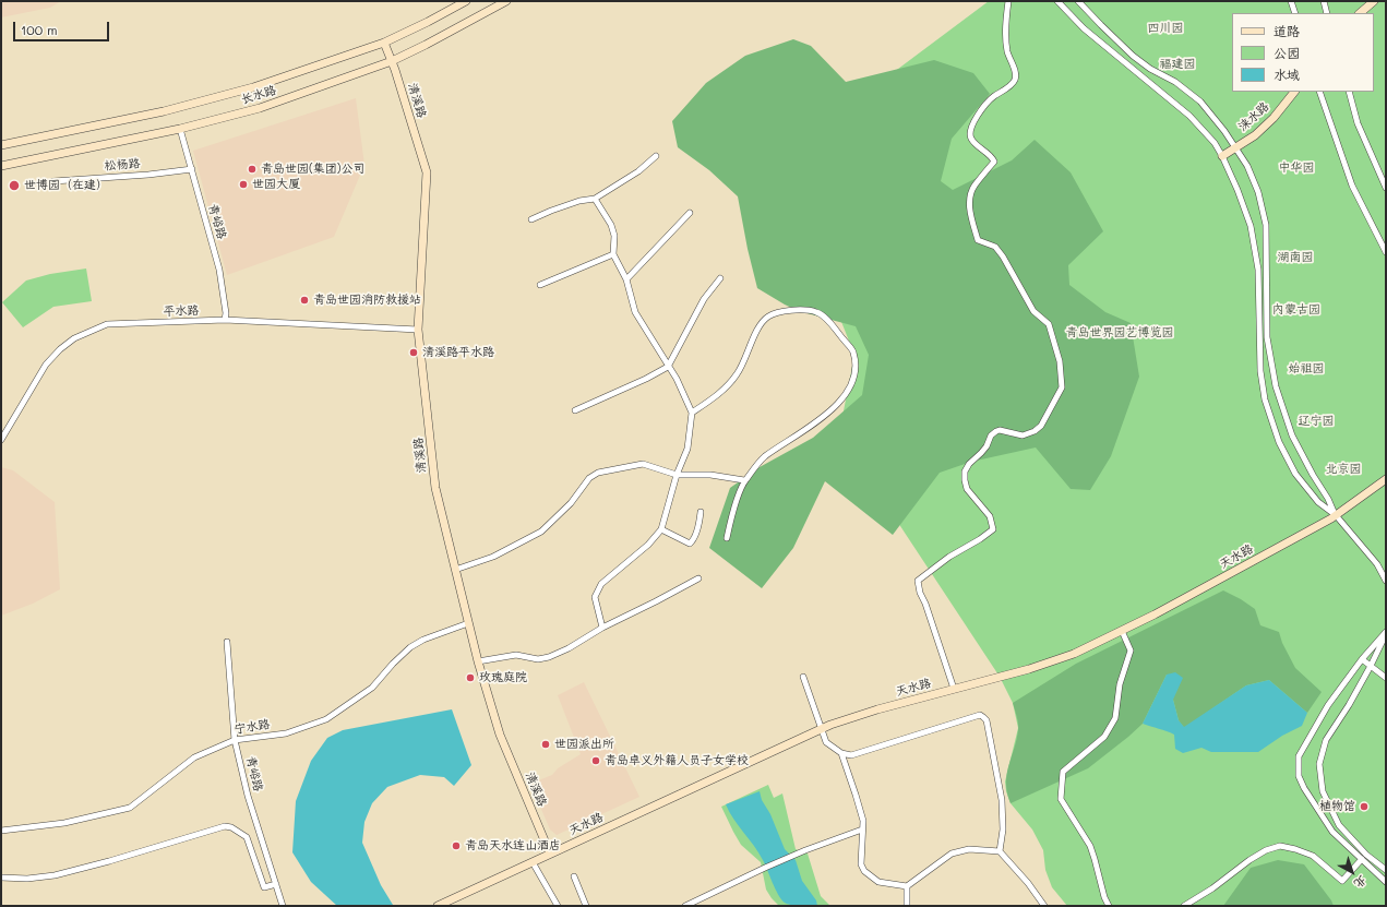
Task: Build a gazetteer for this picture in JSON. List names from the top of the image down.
{
  "streets": {
    "street": [
      "长水路",
      "清溪路",
      "涞水路",
      "松杨路",
      "青峪路",
      "平水路",
      "天水路",
      "宁水路"
    ]
  },
  "crossings": [
    ["长水路", "清溪路"],
    ["长水路", "青峪路"],
    ["清溪路", "平水路"],
    ["清溪路", "天水路"],
    ["清溪路", "宁水路"],
    ["松杨路", "青峪路"],
    ["青峪路", "平水路"],
    ["青峪路", "宁水路"]
  ],
  "parks": [
    "四川园",
    "福建园",
    "中华园",
    "湖南园",
    "内蒙古园",
    "青岛世界园艺博览园",
    "始祖园",
    "辽宁园",
    "北京园"
  ],
  "places": [
    "青岛世园(集团)公司",
    "世园大厦",
    "世博园（在建）",
    "青岛世园消防救援站",
    "清溪路平水路",
    "玫瑰庭院",
    "世园派出所",
    "青岛卓义外籍人员子女学校",
    "植物馆",
    "青岛天水连山酒店"
  ],
  "legend": ["道路", "公园", "水域"],
  "scale_bar": "100 m",
  "north": "bottom right"
}
